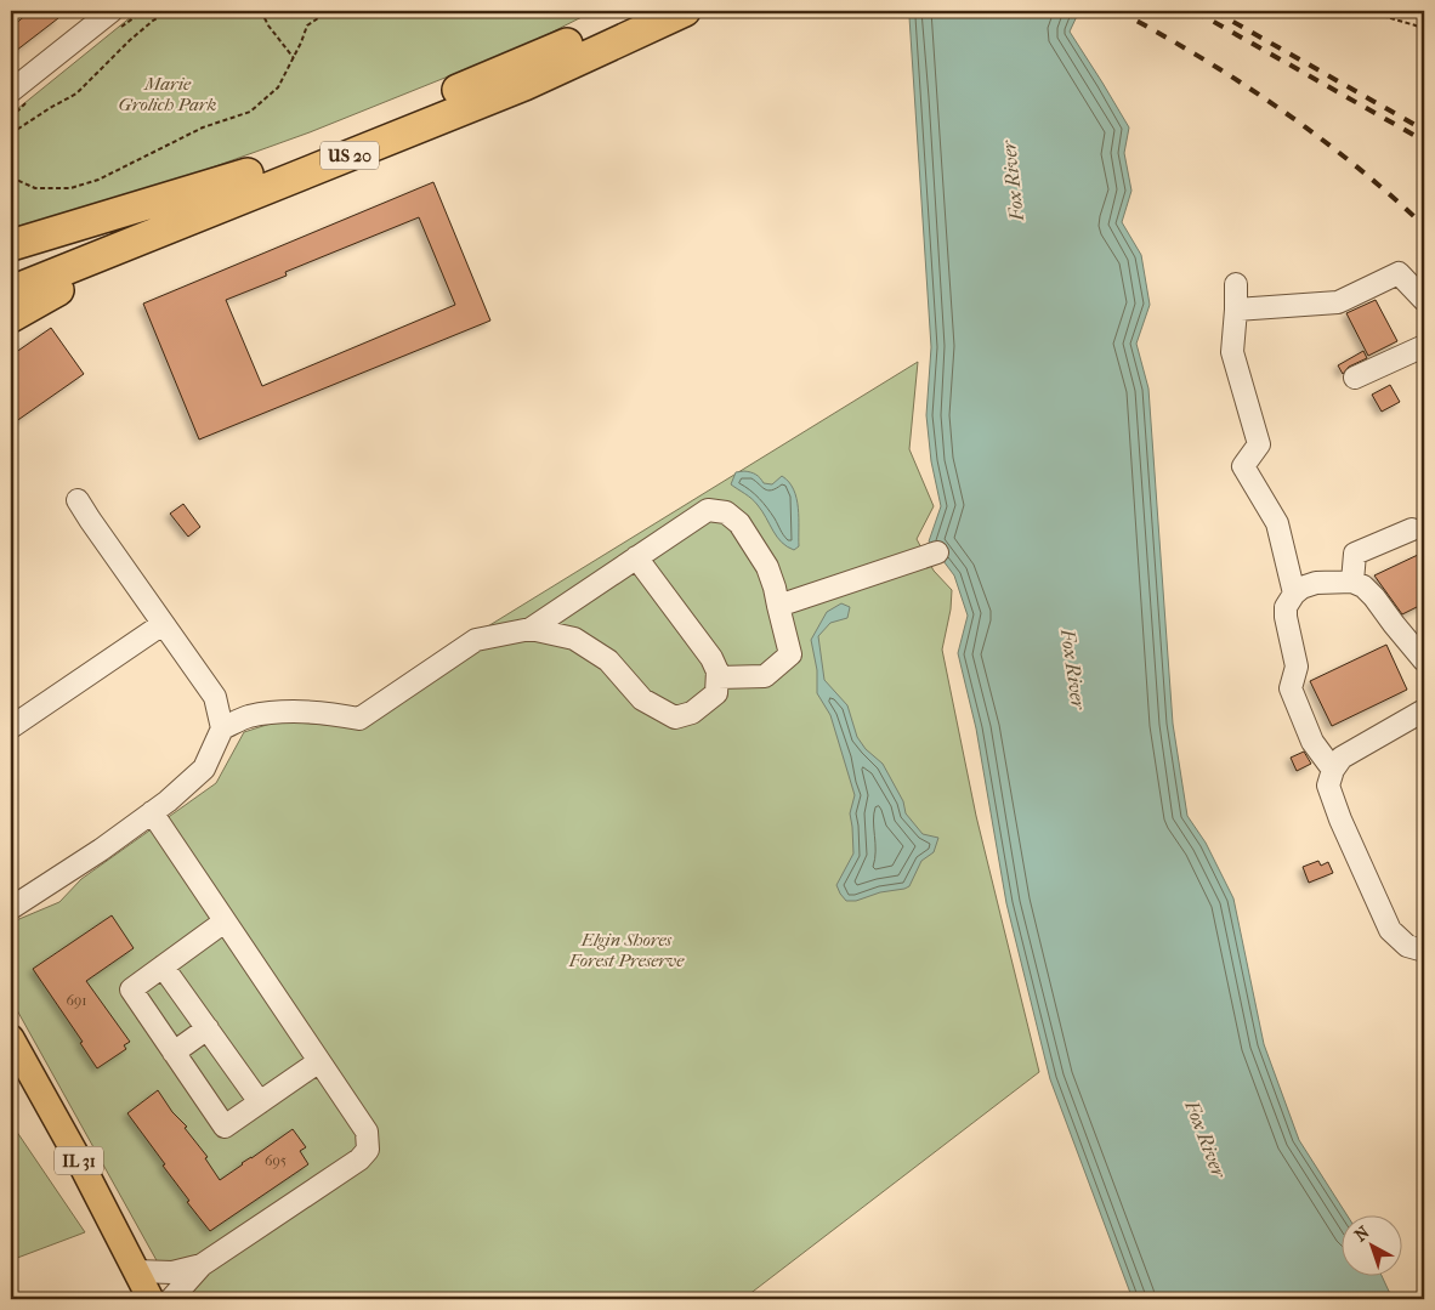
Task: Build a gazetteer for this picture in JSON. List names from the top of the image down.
{
  "streets": {
    "highway": ["US 20"],
    "main road": ["IL 31"]
  },
  "water": ["Fox River"],
  "parks": ["Marie Grolich Park", "Elgin Shores Forest Preserve"],
  "house_numbers": ["691", "695"],
  "north": "top left"
}
